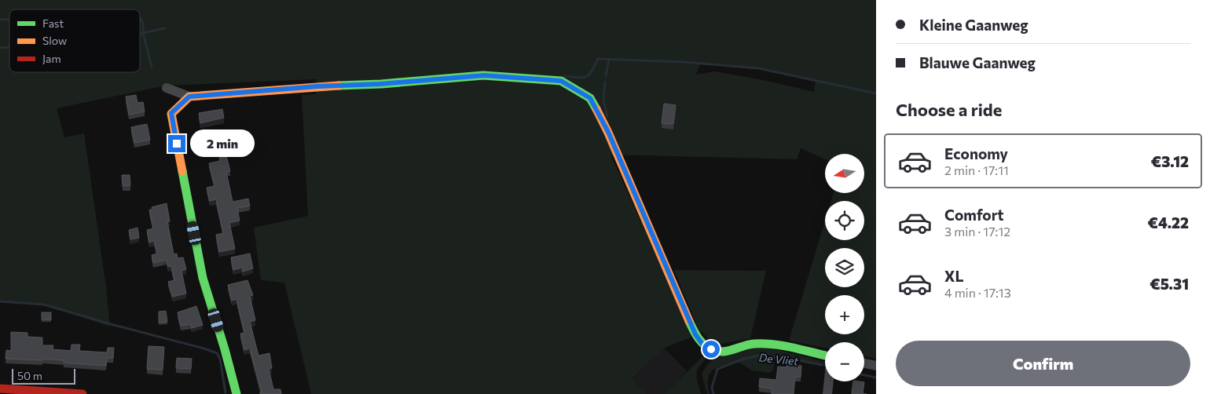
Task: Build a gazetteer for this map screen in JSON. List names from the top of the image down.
{
  "water": ["De Vliet"],
  "legend": ["Fast", "Slow", "Jam"],
  "scale_bar": "50 m",
  "north": "left",
  "page": {
    "banner": ["Kleine Gaanweg", "Blauwe Gaanweg"],
    "heading": "Choose a ride",
    "bubble": "2 min",
    "list": [
      {
        "name": "Economy",
        "note": "2 min · 17:11",
        "value": "€3.12"
      },
      {
        "name": "Comfort",
        "note": "3 min · 17:12",
        "value": "€4.22"
      },
      {
        "name": "XL",
        "note": "4 min · 17:13",
        "value": "€5.31"
      }
    ],
    "map_buttons": ["+", "−"],
    "buttons": "Confirm",
    "scale": "50 m"
  }
}
